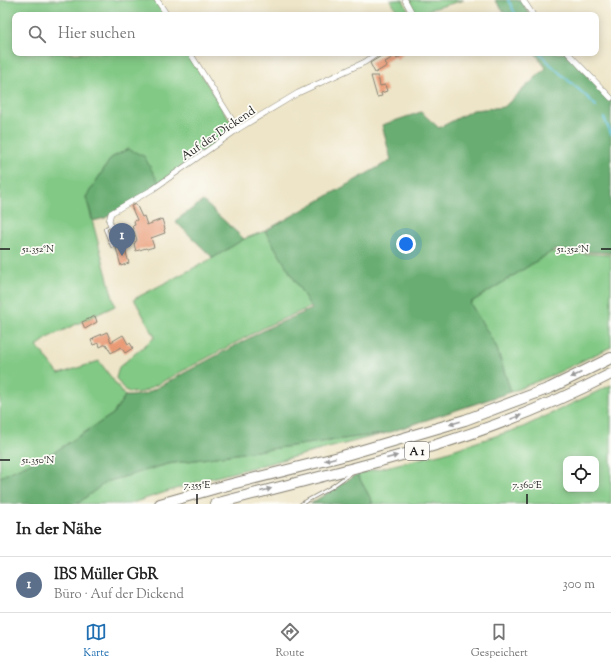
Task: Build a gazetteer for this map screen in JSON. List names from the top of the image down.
{
  "streets": {
    "highway": ["A 1"],
    "street": ["Auf der Dickend"]
  },
  "page": {
    "search": "Hier suchen",
    "pins": "1",
    "heading": "In der Nähe",
    "list": [
      {
        "mark": "1",
        "name": "IBS Müller GbR",
        "note": "Büro · Auf der Dickend",
        "value": "300 m"
      }
    ],
    "nav": ["Karte", "Route", "Gespeichert"]
  },
  "coordinates": [
    "51.352°N",
    "51.350°N",
    "7.355°E",
    "7.360°E"
  ]
}
